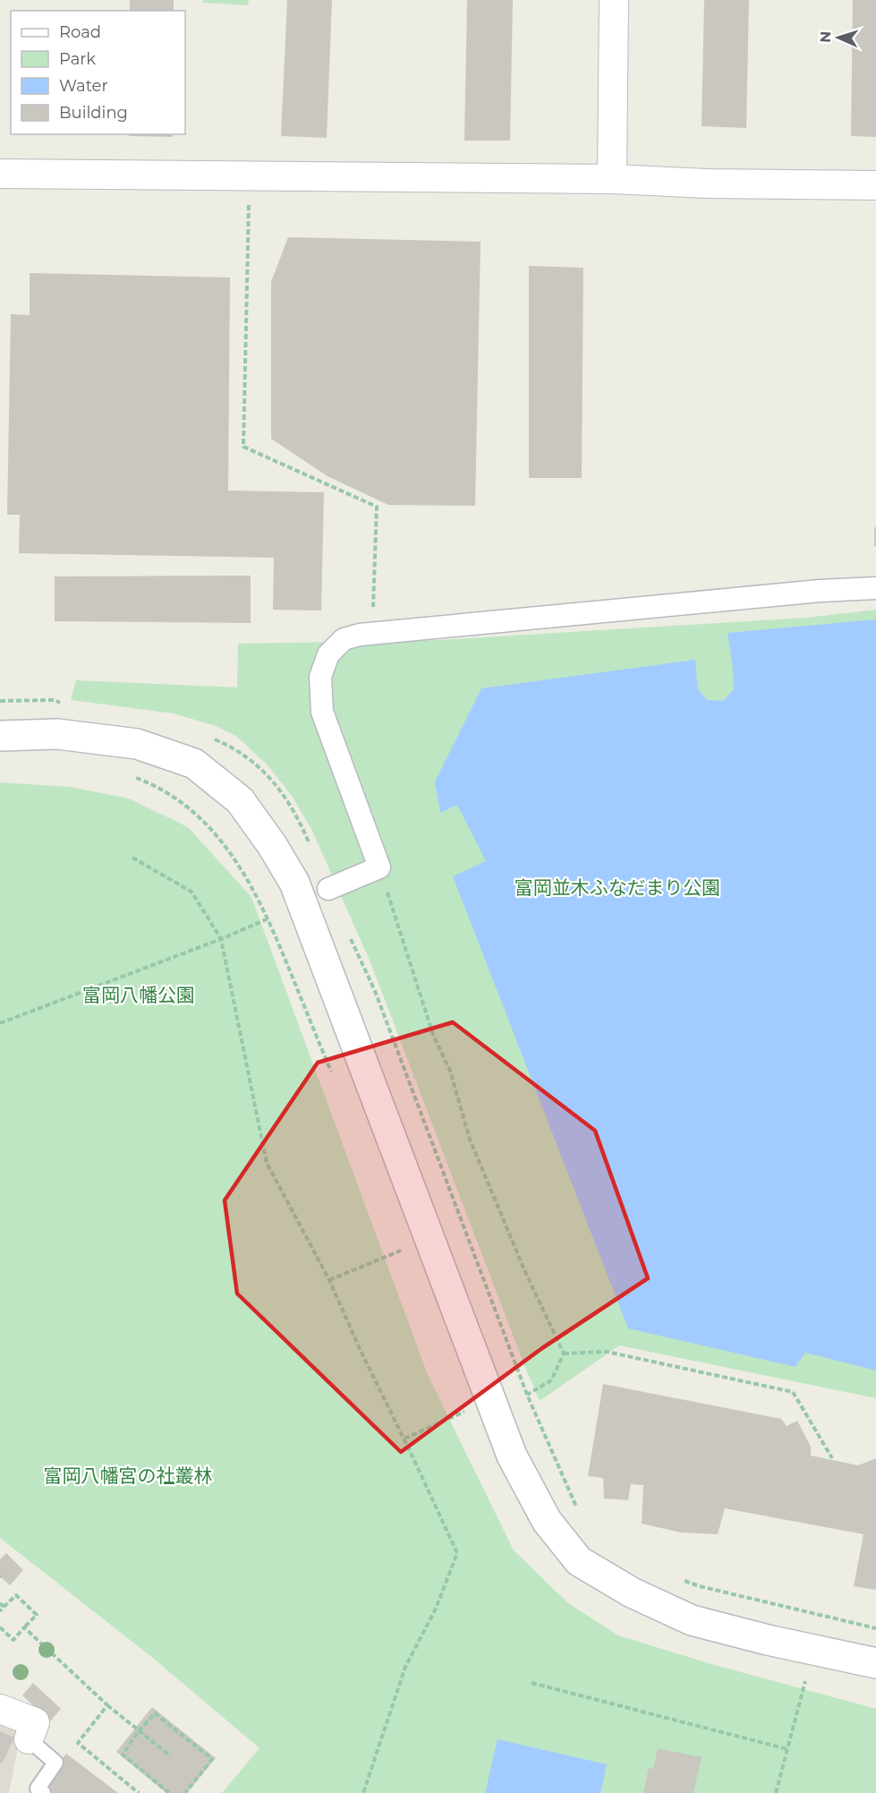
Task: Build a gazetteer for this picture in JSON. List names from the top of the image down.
{
  "parks": ["富岡並木ふなだまり公園", "富岡八幡公園", "富岡八幡宮の社叢林"],
  "legend": [
    "Road",
    "Park",
    "Water",
    "Building"
  ],
  "north": "left"
}
